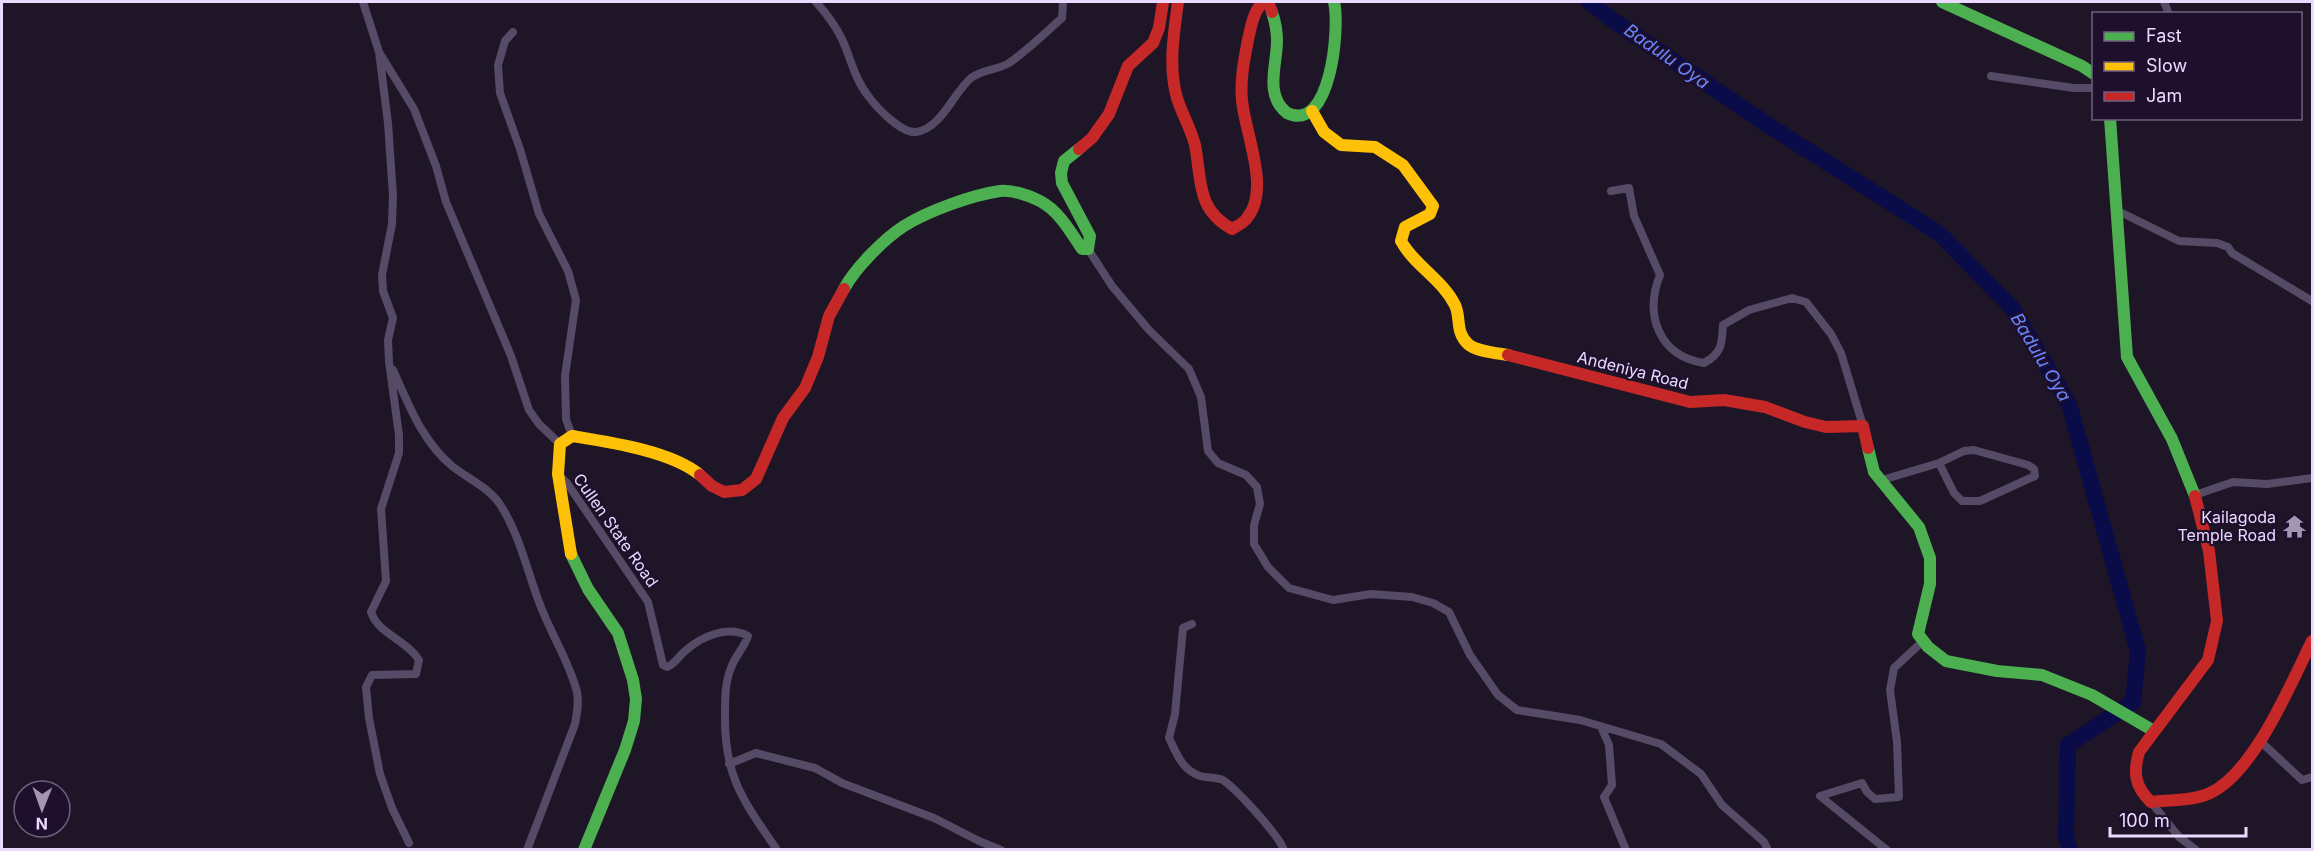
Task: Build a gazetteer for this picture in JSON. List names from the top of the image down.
{
  "streets": {
    "street": ["Andeniya Road", "Cullen State Road"]
  },
  "water": ["Badulu Oya"],
  "places": {
    "temple": ["Kailagoda Temple Road"]
  },
  "legend": ["Fast", "Slow", "Jam"],
  "scale_bar": "100 m",
  "north": "bottom"
}
